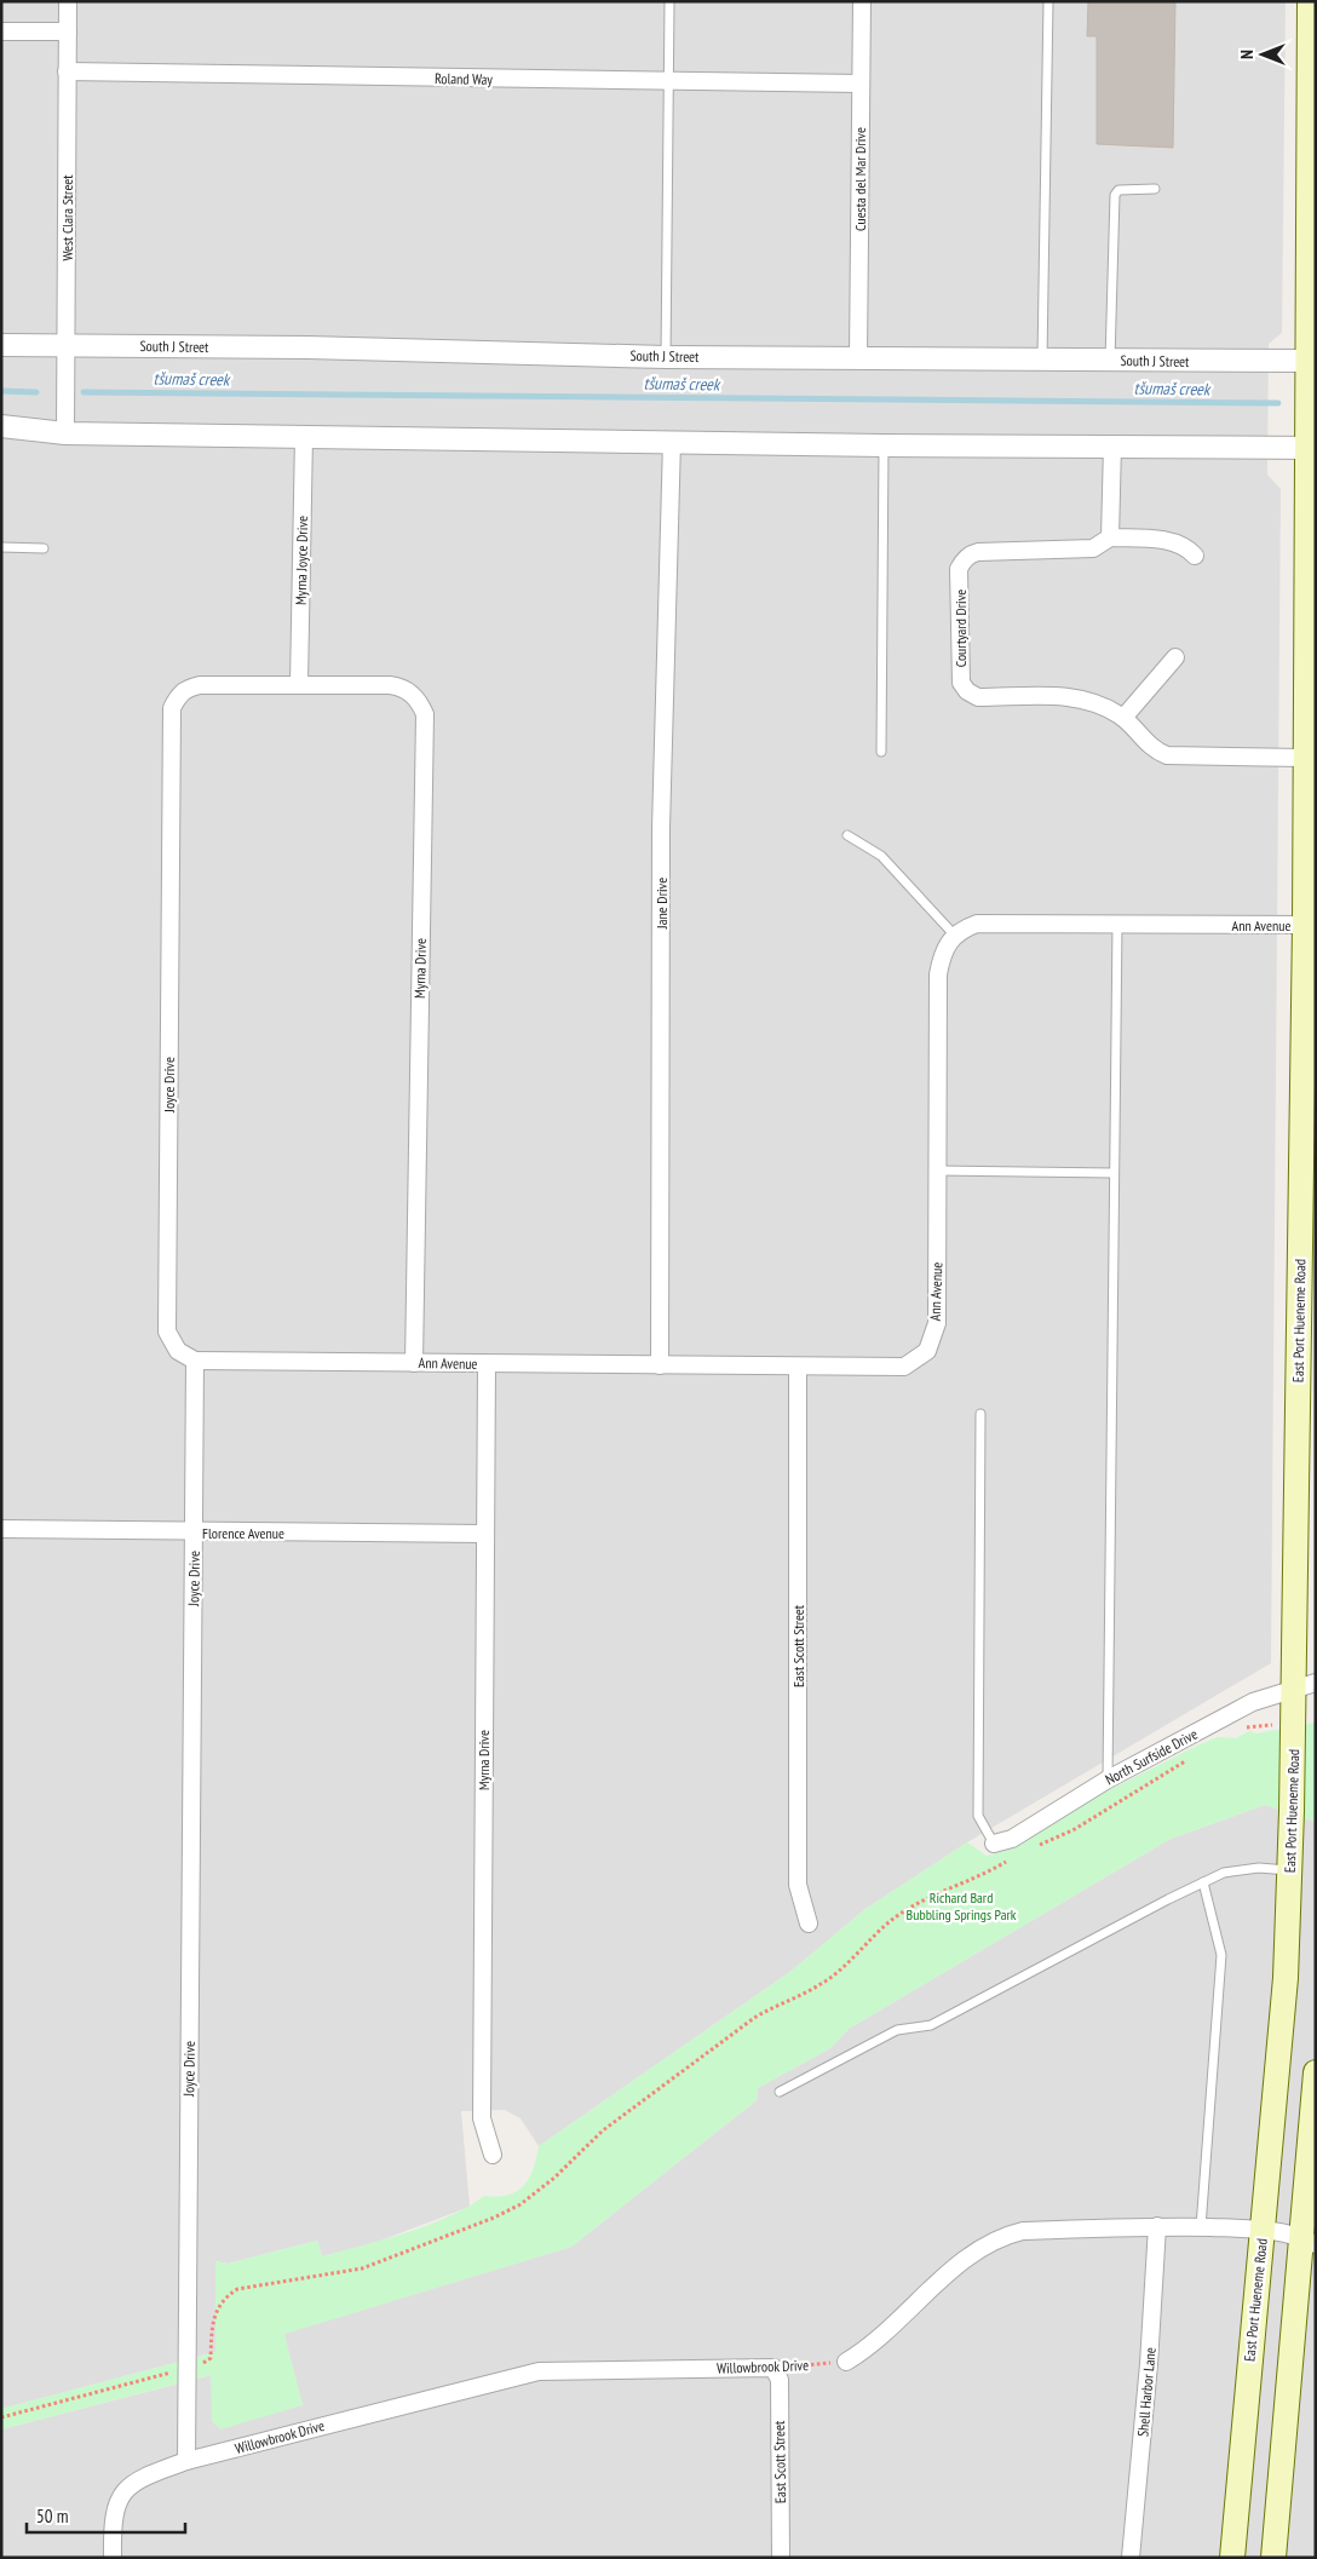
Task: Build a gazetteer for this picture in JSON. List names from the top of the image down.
{
  "streets": {
    "main road": ["East Port Hueneme Road"],
    "street": [
      "Roland Way",
      "Cuesta del Mar Drive",
      "West Clara Street",
      "South J Street",
      "Myrna Joyce Drive",
      "Courtyard Drive",
      "Jane Drive",
      "Ann Avenue",
      "Myrna Drive",
      "Joyce Drive",
      "Florence Avenue",
      "East Scott Street",
      "North Surfside Drive",
      "Willowbrook Drive",
      "Shell Harbor Lane"
    ]
  },
  "crossings": [
    ["Roland Way", "Cuesta del Mar Drive"],
    ["Roland Way", "West Clara Street"],
    ["Cuesta del Mar Drive", "South J Street"],
    ["West Clara Street", "South J Street"],
    ["South J Street", "East Port Hueneme Road"],
    ["Myrna Joyce Drive", "Myrna Drive"],
    ["Myrna Joyce Drive", "Joyce Drive"],
    ["Courtyard Drive", "East Port Hueneme Road"],
    ["Jane Drive", "Ann Avenue"],
    ["Ann Avenue", "Myrna Drive"],
    ["Ann Avenue", "Joyce Drive"],
    ["Ann Avenue", "East Port Hueneme Road"],
    ["Ann Avenue", "East Scott Street"],
    ["Myrna Drive", "Joyce Drive"],
    ["Myrna Drive", "Florence Avenue"],
    ["Joyce Drive", "Florence Avenue"],
    ["Joyce Drive", "Willowbrook Drive"],
    ["East Port Hueneme Road", "North Surfside Drive"],
    ["East Scott Street", "Willowbrook Drive"]
  ],
  "water": ["tšumaš creek"],
  "parks": ["Richard Bard Bubbling Springs Park"],
  "scale_bar": "50 m",
  "north": "left"
}
